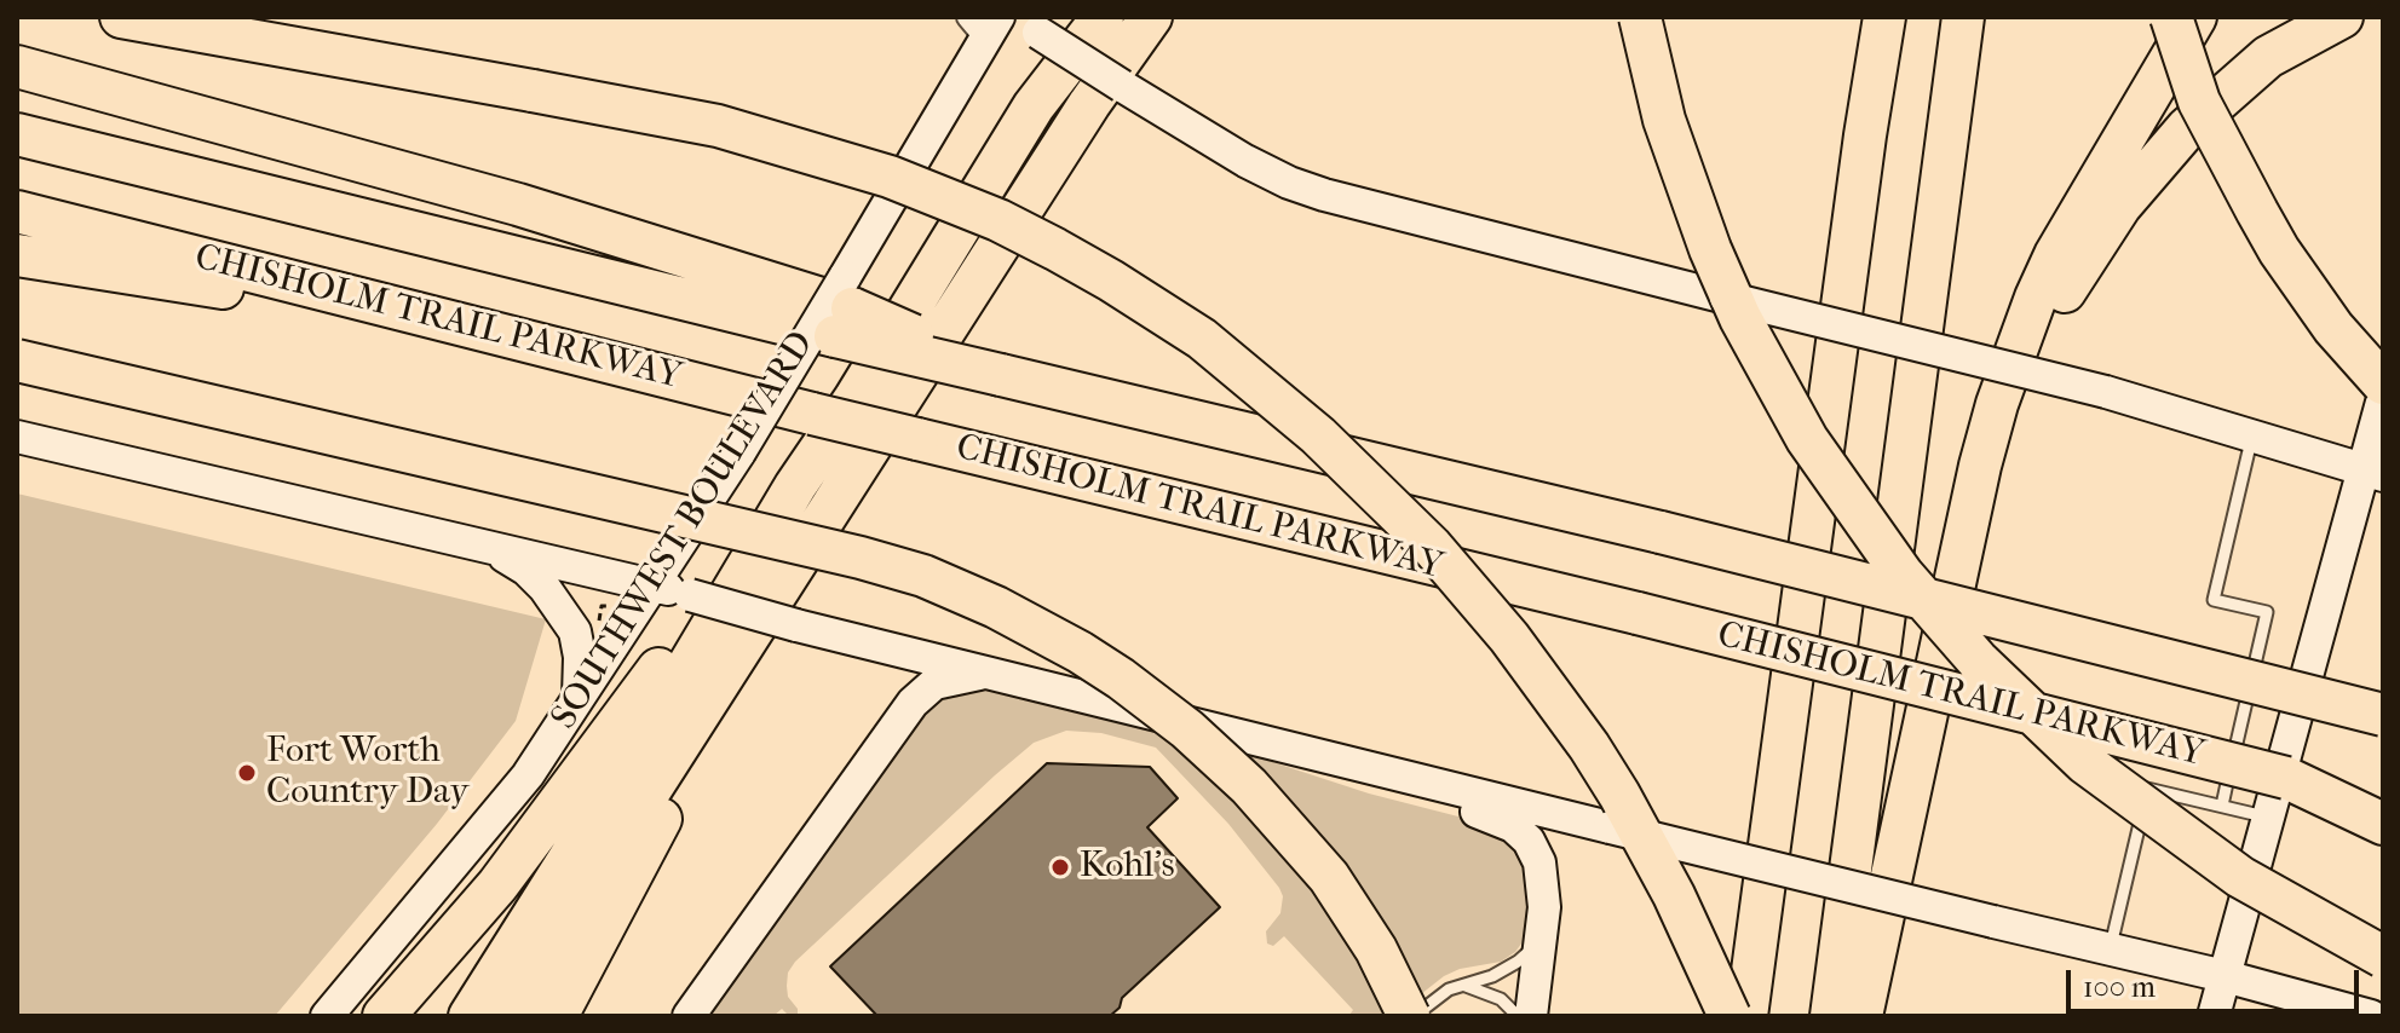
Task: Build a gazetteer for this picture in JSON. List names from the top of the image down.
{
  "streets": {
    "highway": ["CHISHOLM TRAIL PARKWAY", "SOUTHWEST BOULEVARD"]
  },
  "places": ["Fort Worth Country Day", "Kohl's"],
  "scale_bar": "100 m"
}
